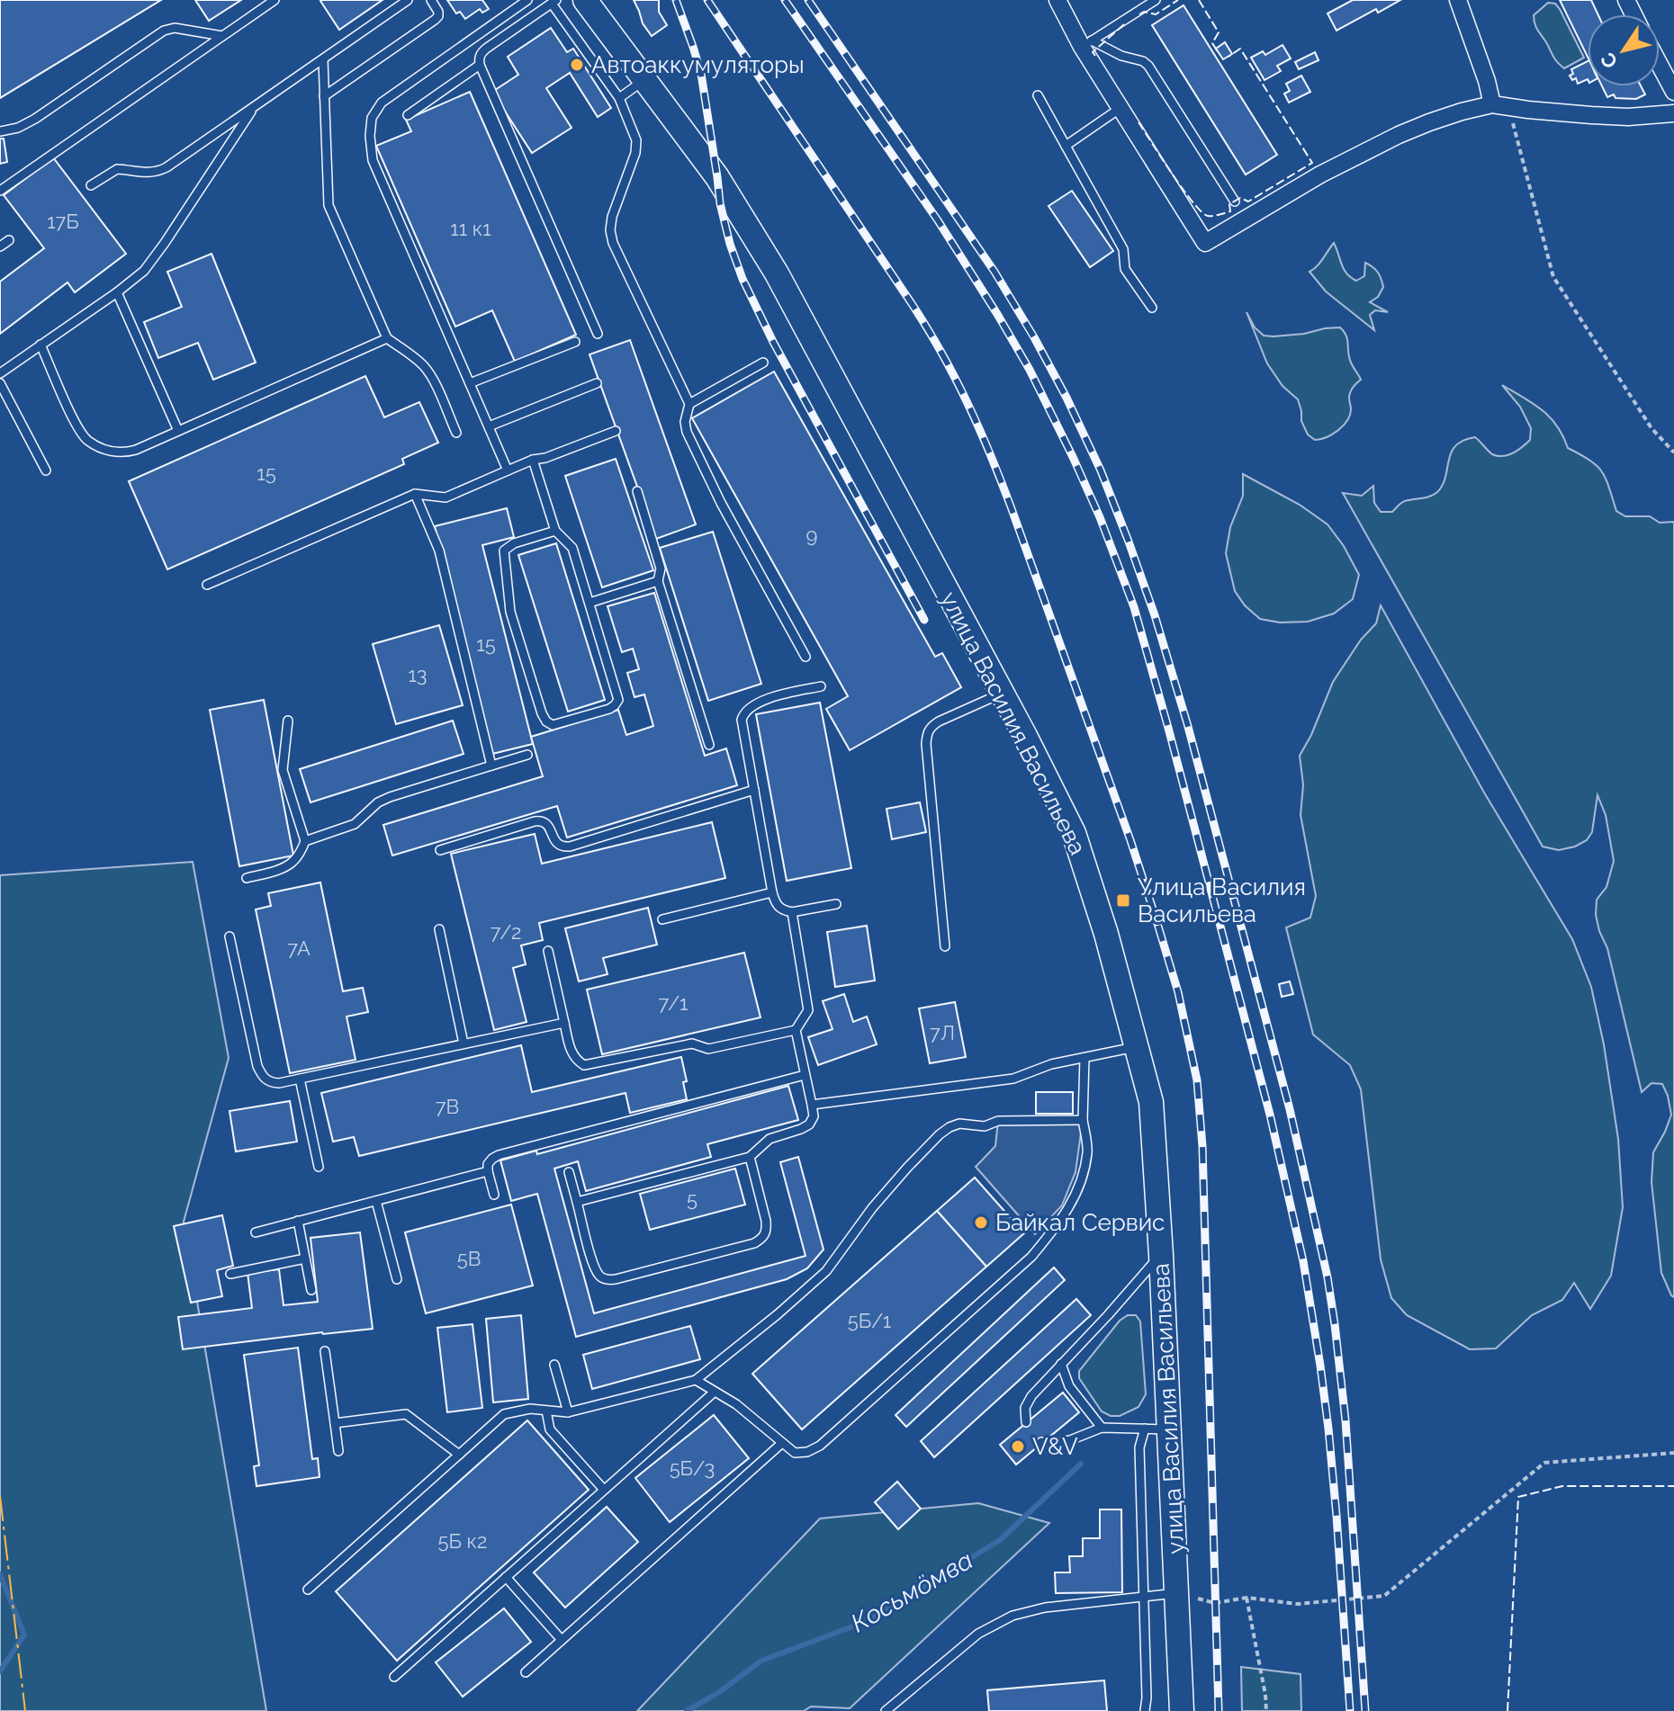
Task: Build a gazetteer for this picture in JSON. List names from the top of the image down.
{
  "streets": {
    "main road": ["улица Василия Васильева"]
  },
  "water": ["Косьмӧмва"],
  "places": {
    "other": ["Автоаккумуляторы", "Байкал Сервис", "V&V"],
    "transit": ["Улица Василия Васильева"]
  },
  "house_numbers": [
    "17Б",
    "11 к1",
    "15",
    "9",
    "15",
    "13",
    "7/2",
    "7А",
    "7/1",
    "7Л",
    "7В",
    "5",
    "5В",
    "5Б/1",
    "5Б/3",
    "5Б к2"
  ],
  "north": "bottom left"
}
